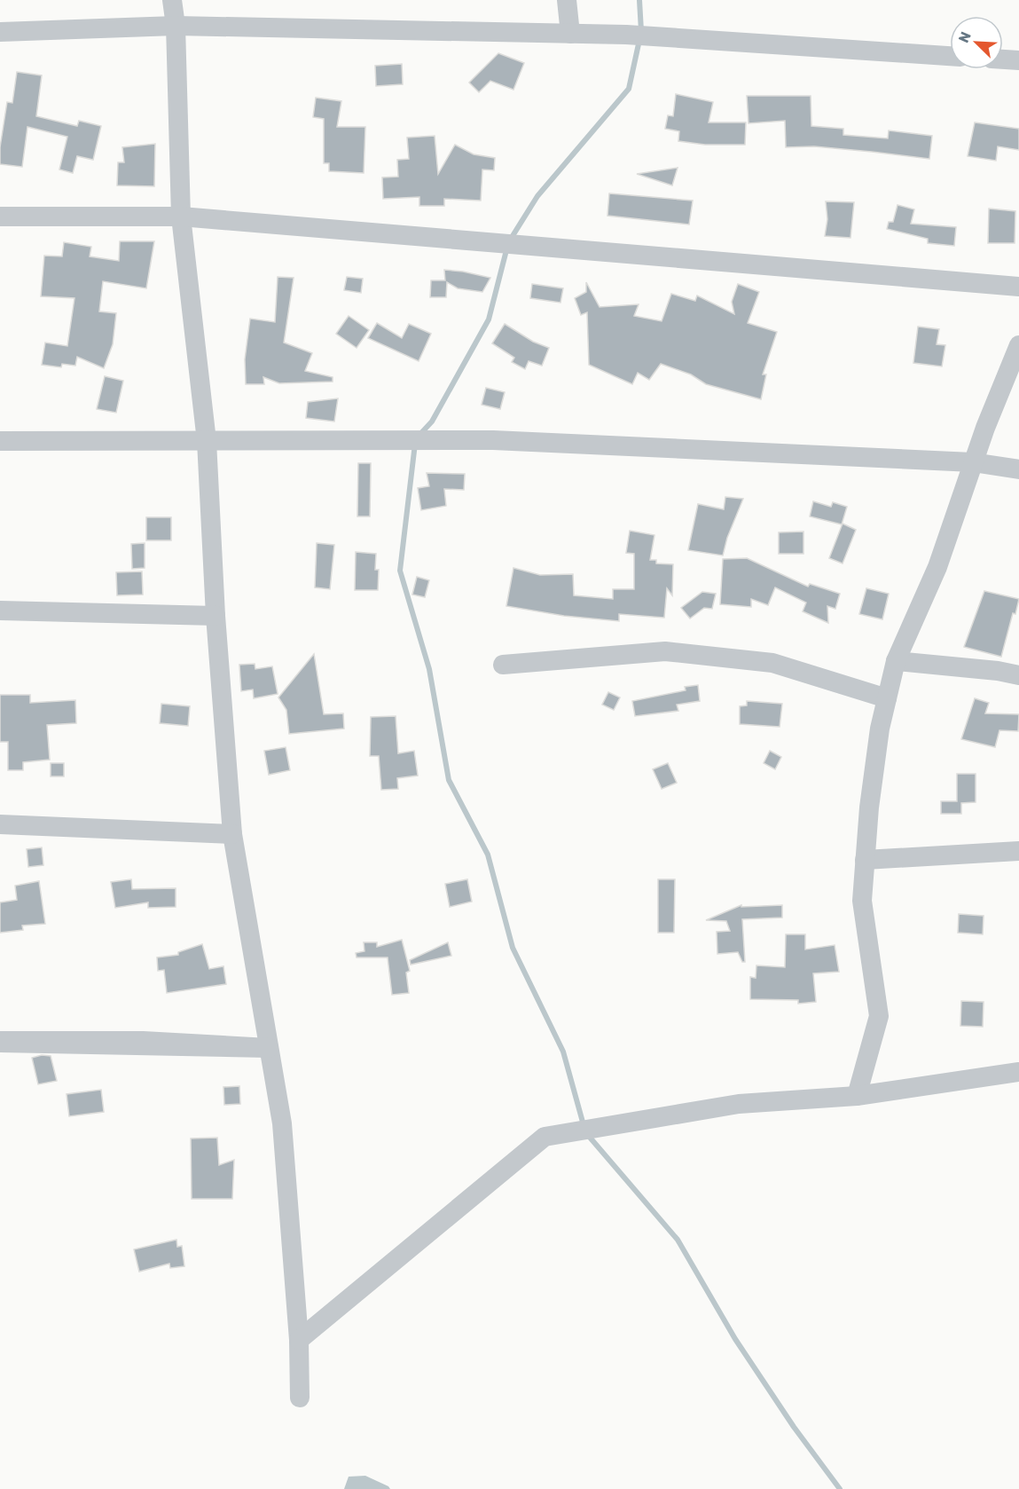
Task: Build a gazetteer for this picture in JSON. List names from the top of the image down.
{
  "north": "top left"
}
